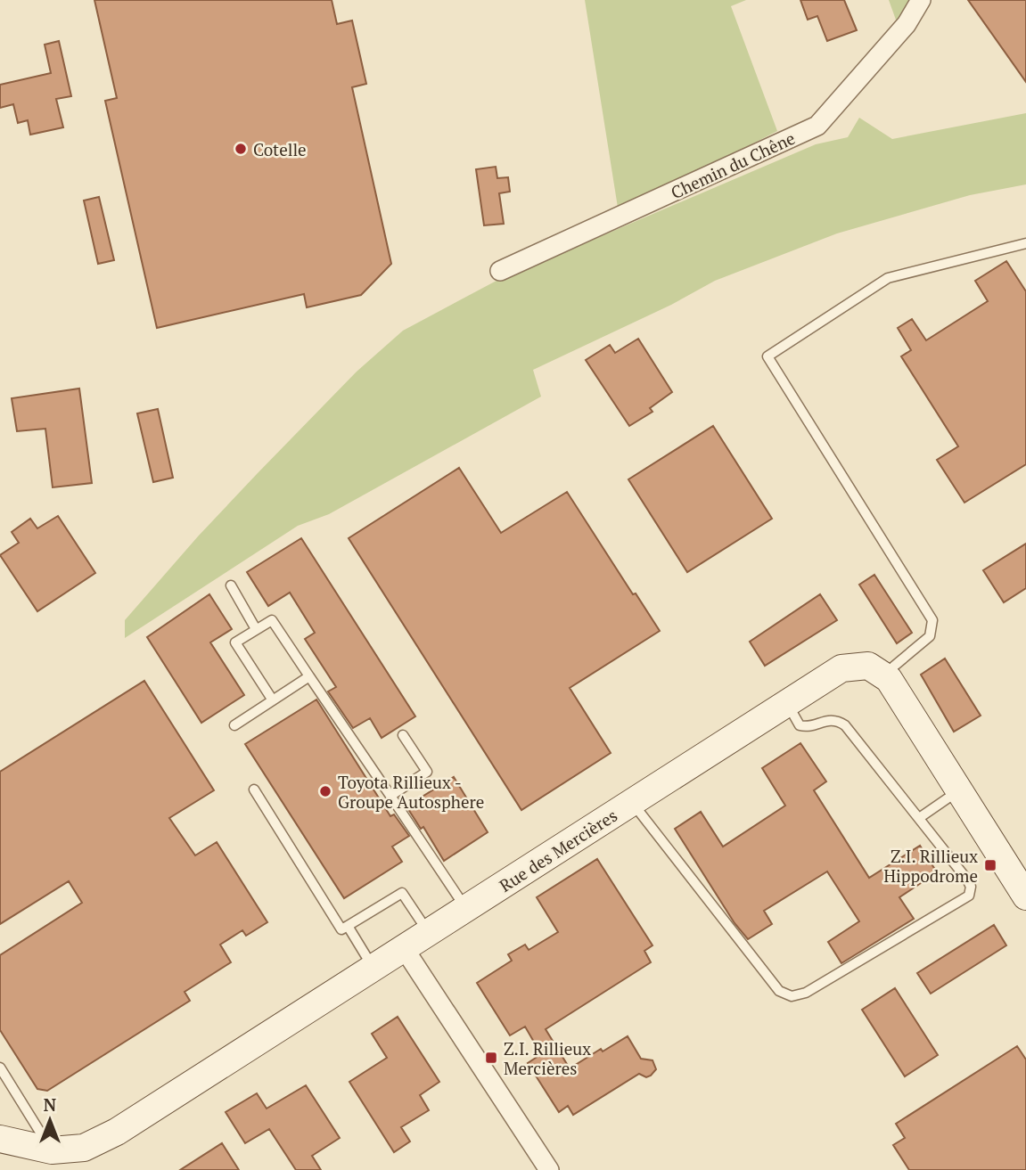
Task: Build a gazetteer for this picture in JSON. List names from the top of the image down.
{
  "streets": {
    "street": ["Chemin du Chêne", "Rue des Mercières"]
  },
  "places": {
    "other": ["Cotelle", "Toyota Rillieux - Groupe Autosphere"],
    "transit": ["Z.I. Rillieux Hippodrome", "Z.I. Rillieux Mercières"]
  },
  "north": "top"
}
